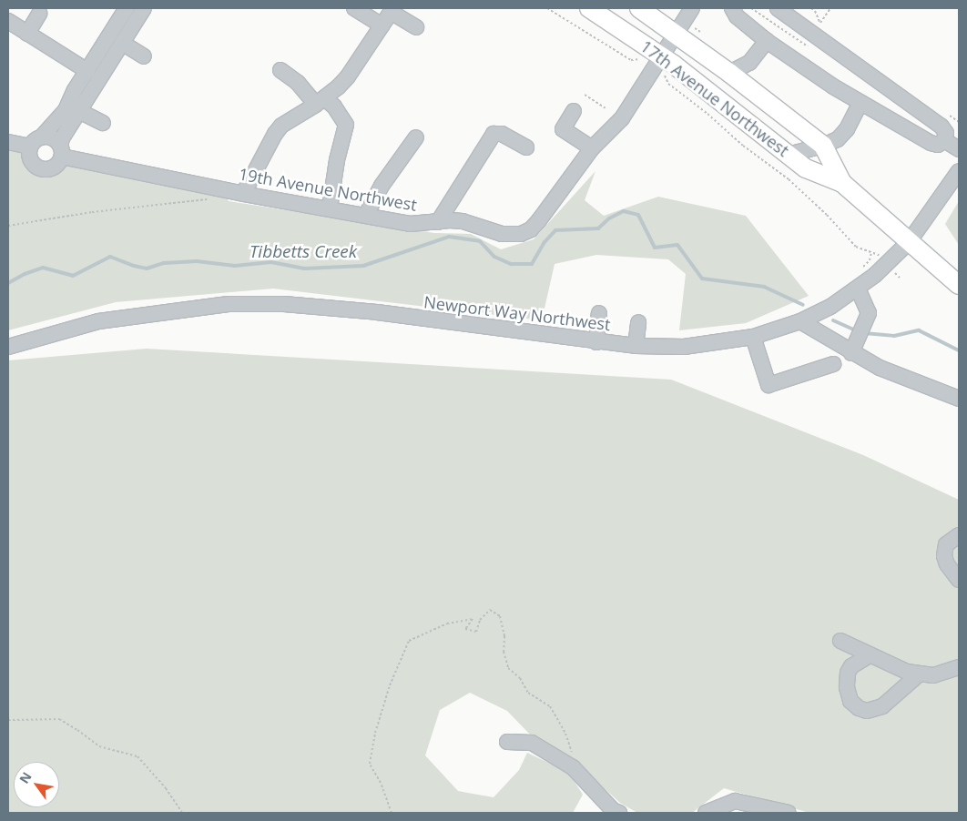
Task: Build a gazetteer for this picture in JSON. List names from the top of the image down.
{
  "streets": {
    "main road": ["17th Avenue Northwest"],
    "street": ["19th Avenue Northwest", "Newport Way Northwest"]
  },
  "crossings": [
    ["17th Avenue Northwest", "19th Avenue Northwest"],
    ["17th Avenue Northwest", "Newport Way Northwest"]
  ],
  "water": ["Tibbetts Creek"],
  "north": "top left"
}
